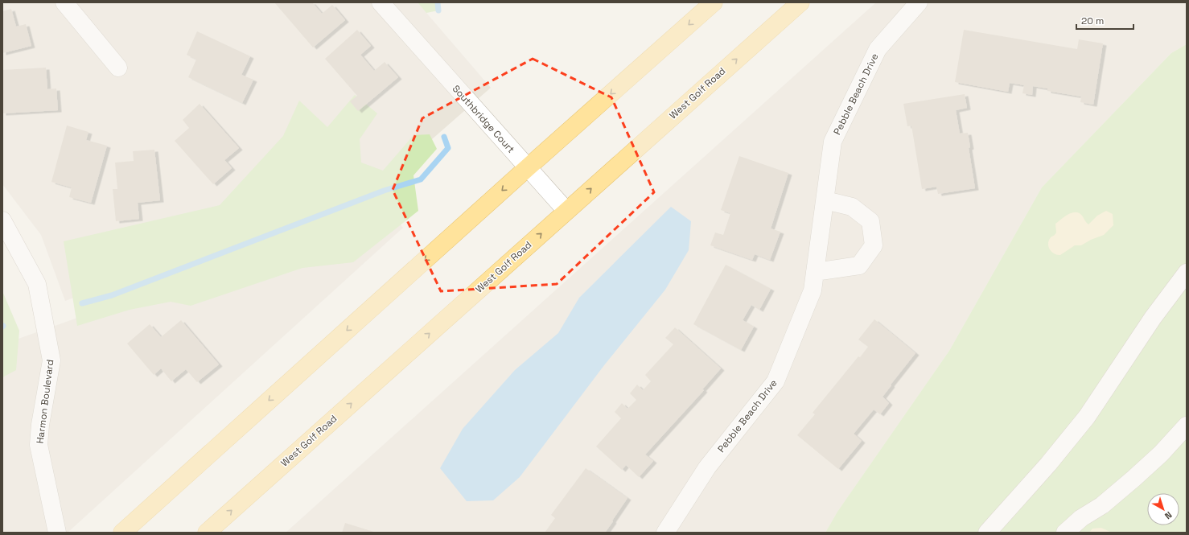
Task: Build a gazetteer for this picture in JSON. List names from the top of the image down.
{
  "streets": {
    "main road": ["West Golf Road"],
    "street": ["Pebble Beach Drive", "Southbridge Court", "Harmon Boulevard"]
  },
  "crossings": [
    ["West Golf Road", "Southbridge Court"]
  ],
  "scale_bar": "20 m",
  "north": "bottom right"
}
